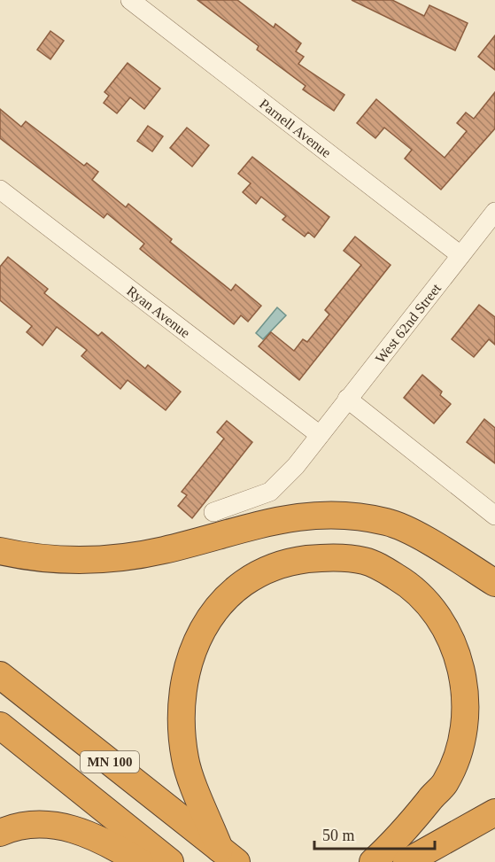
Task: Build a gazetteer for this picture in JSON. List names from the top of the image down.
{
  "streets": {
    "highway": ["MN 100"],
    "street": ["Parnell Avenue", "Ryan Avenue", "West 62nd Street"]
  },
  "crossings": [
    ["Parnell Avenue", "West 62nd Street"],
    ["Ryan Avenue", "West 62nd Street"]
  ],
  "scale_bar": "50 m"
}
